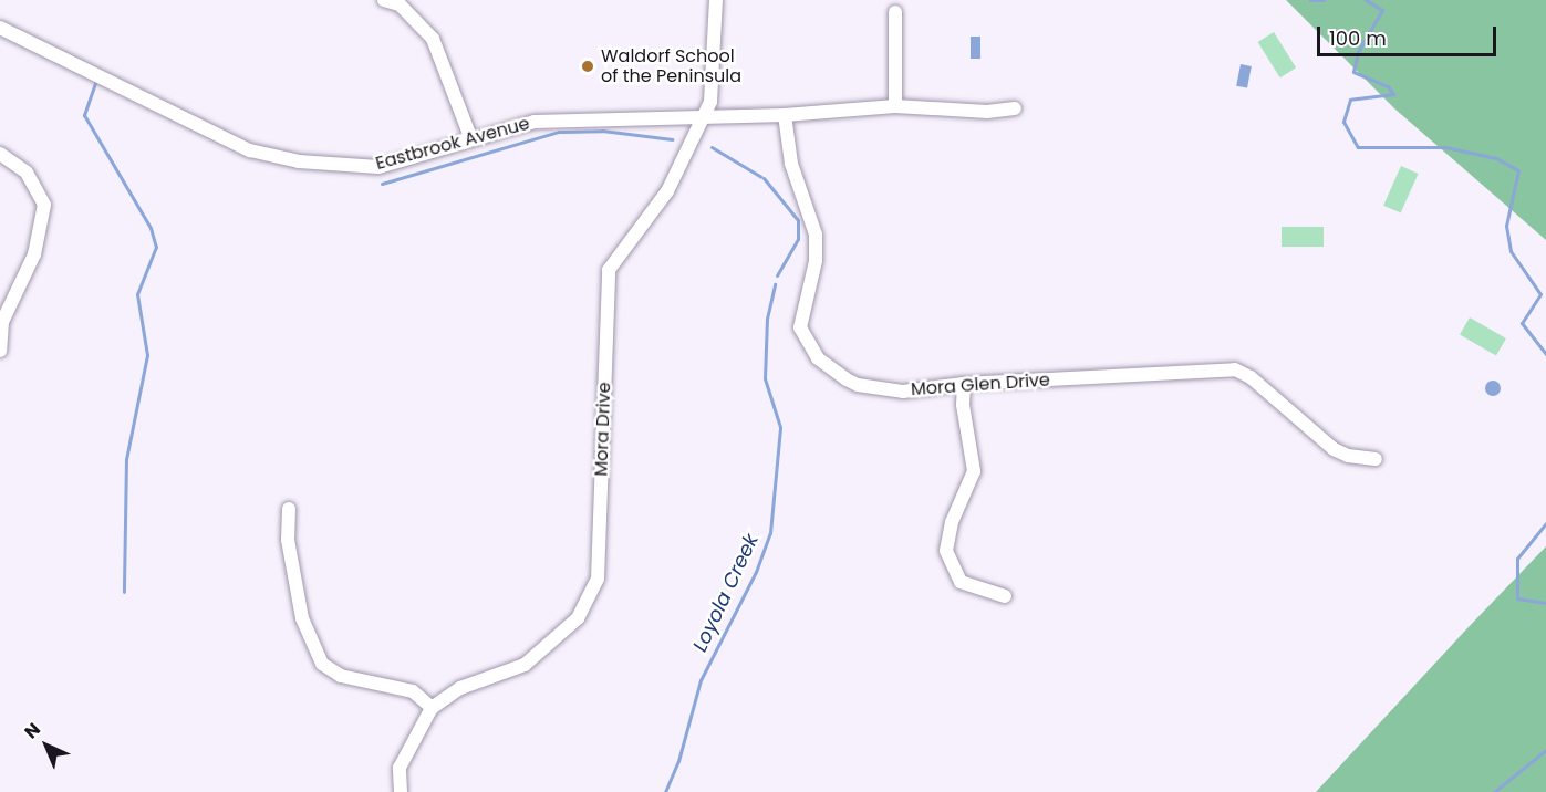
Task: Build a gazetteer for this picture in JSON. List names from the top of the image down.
{
  "streets": {
    "street": ["Eastbrook Avenue", "Mora Glen Drive", "Mora Drive"]
  },
  "crossings": [
    ["Eastbrook Avenue", "Mora Glen Drive"],
    ["Eastbrook Avenue", "Mora Drive"]
  ],
  "water": ["Loyola Creek"],
  "places": ["Waldorf School of the Peninsula"],
  "scale_bar": "100 m",
  "north": "top left"
}
